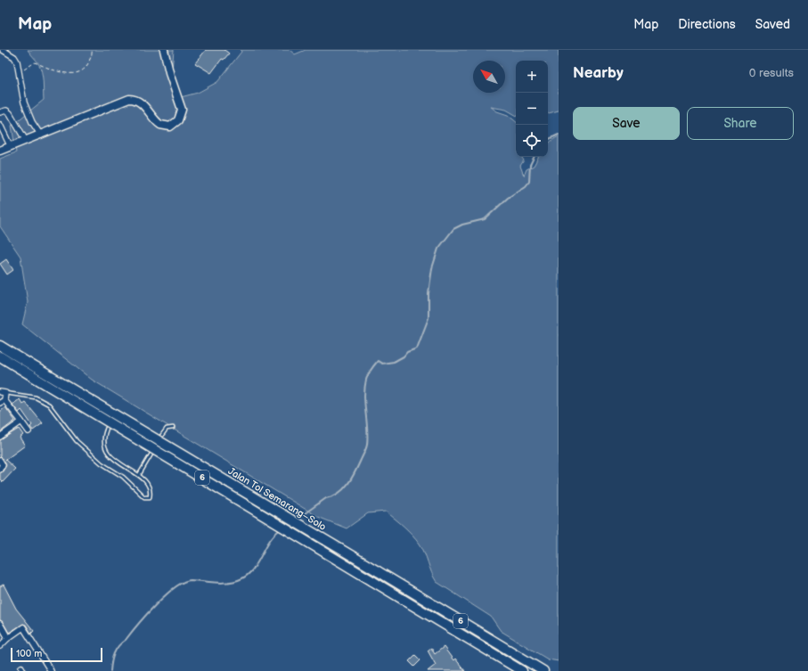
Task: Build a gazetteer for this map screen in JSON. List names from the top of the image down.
{
  "streets": {
    "highway": ["6", "Jalan Tol Semarang–Solo"]
  },
  "scale_bar": "100 m",
  "north": "top left",
  "page": {
    "header": "Map",
    "nav": ["Map", "Directions", "Saved"],
    "heading": ["Nearby", "0 results"],
    "map_buttons": ["+", "−"],
    "buttons": ["Save", "Share"],
    "scale": "100 m"
  }
}
